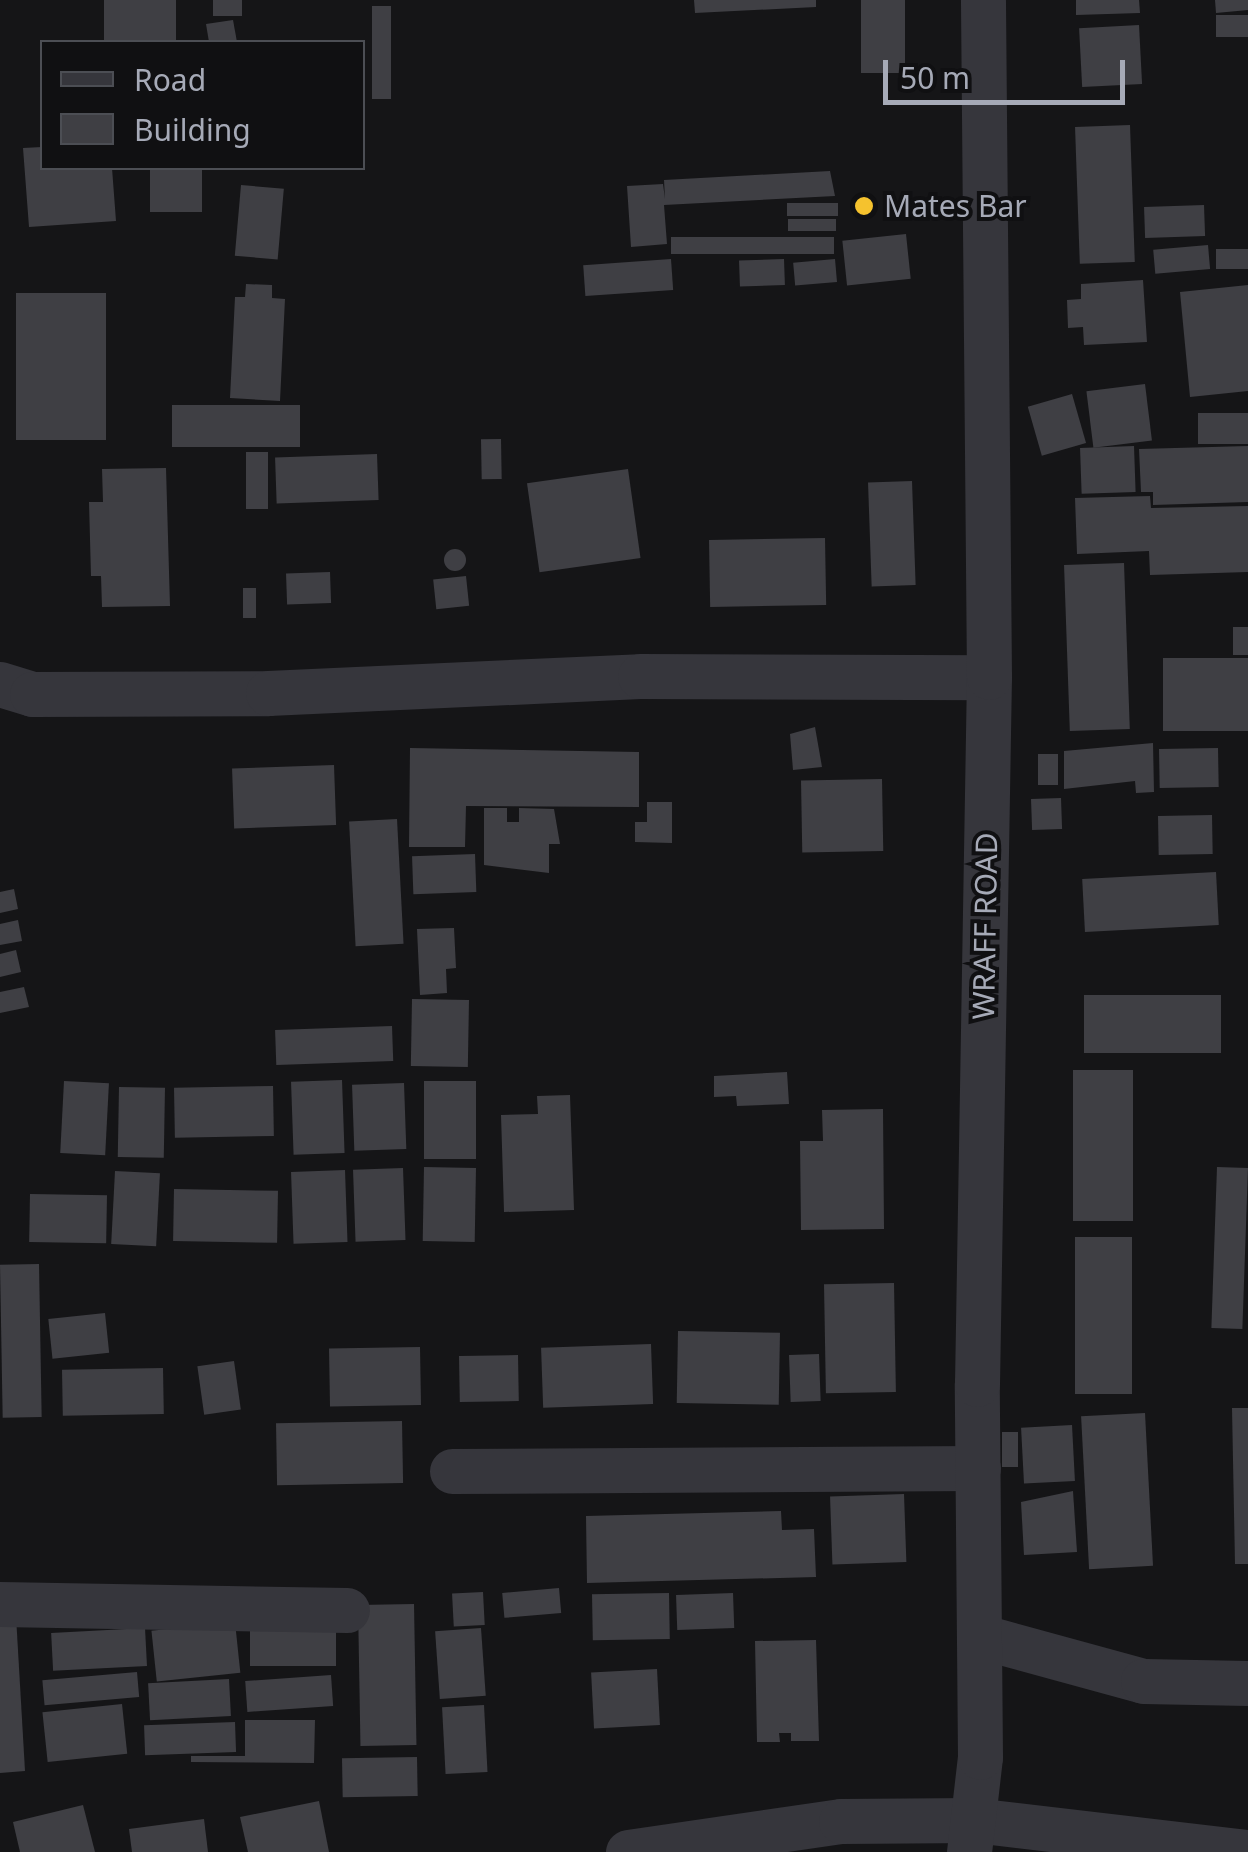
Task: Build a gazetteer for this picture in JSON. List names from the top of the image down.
{
  "streets": {
    "street": ["WRAFF ROAD"]
  },
  "places": ["Mates Bar"],
  "legend": ["Road", "Building"],
  "scale_bar": "50 m"
}
